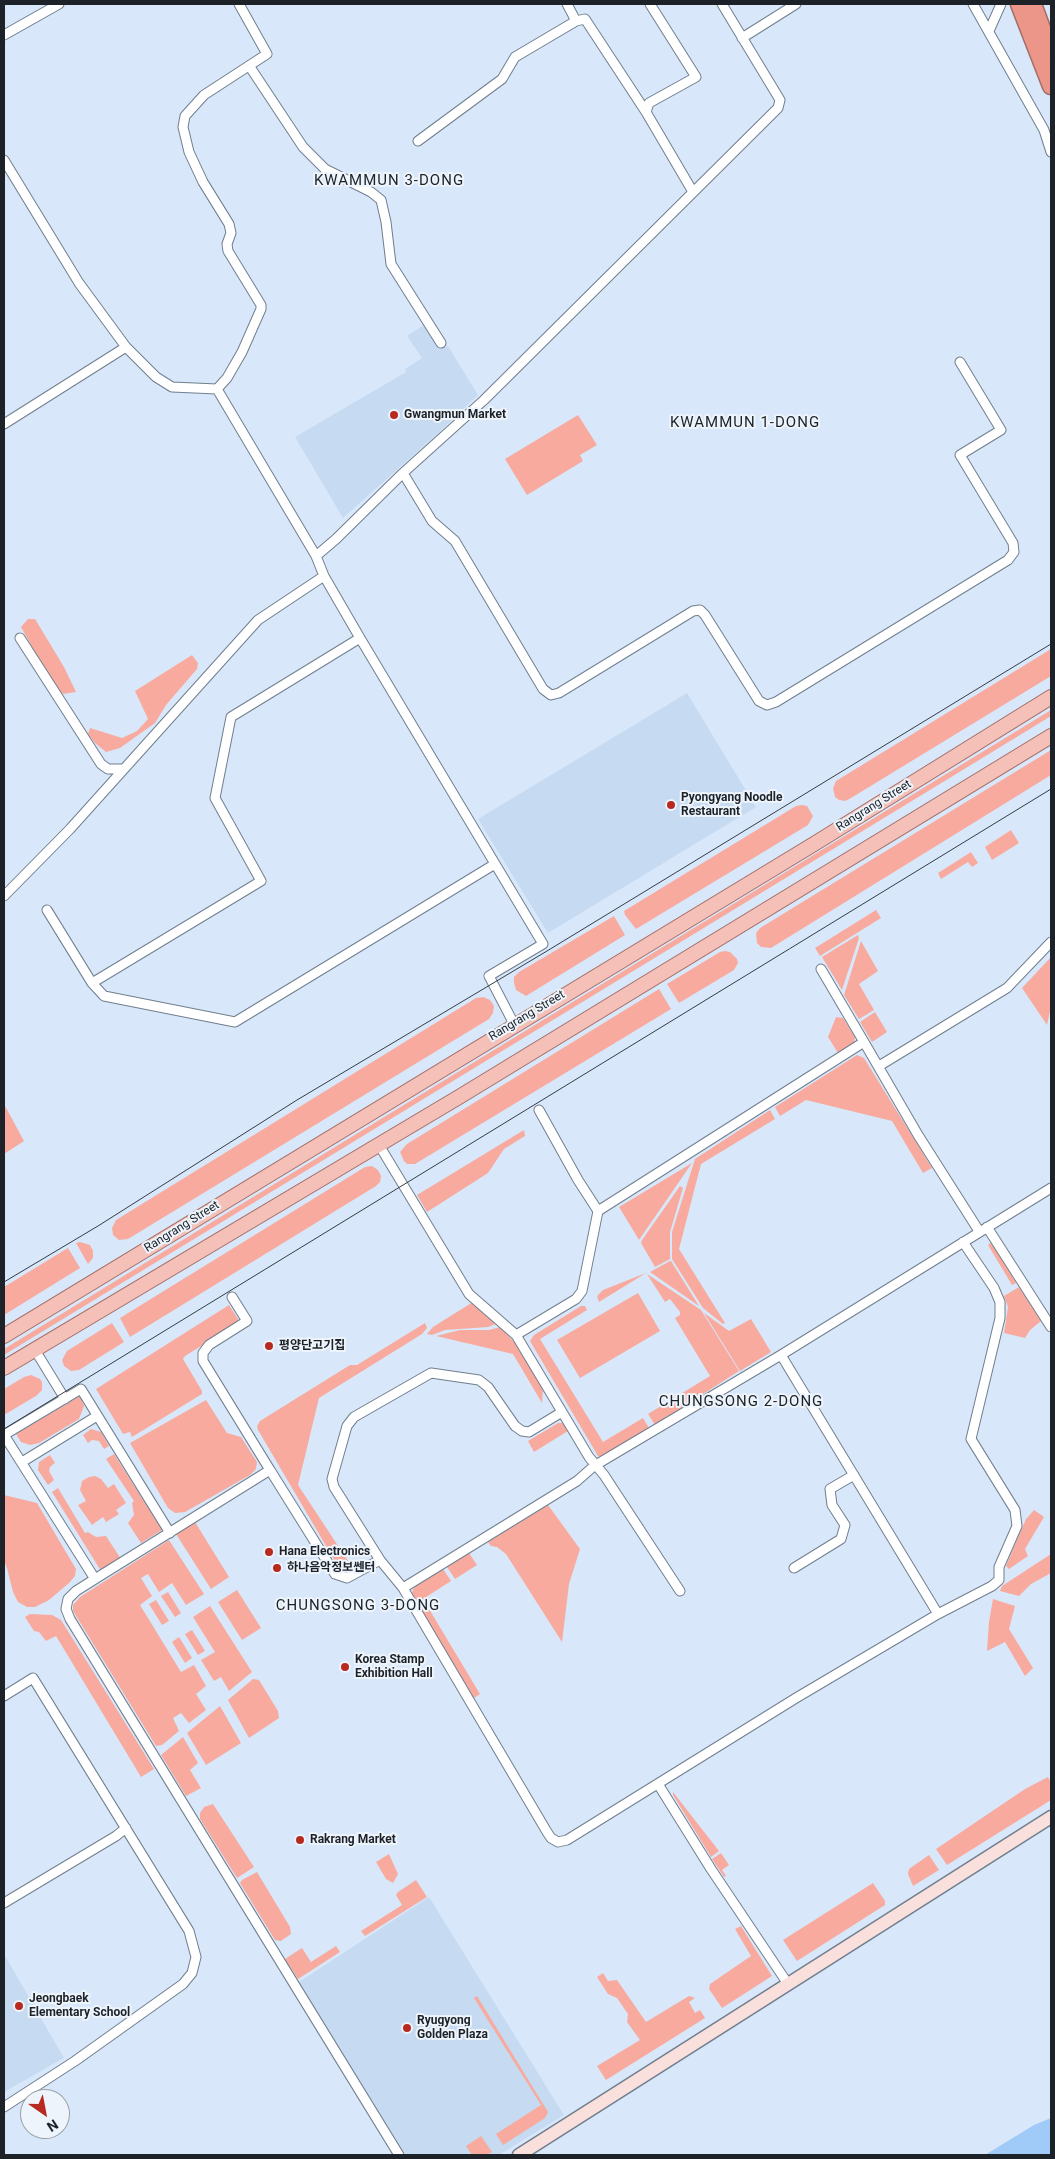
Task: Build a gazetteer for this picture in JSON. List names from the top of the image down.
{
  "streets": {
    "main road": ["Rangrang Street"]
  },
  "districts": [
    "KWAMMUN 3-DONG",
    "KWAMMUN 1-DONG",
    "CHUNGSONG 2-DONG",
    "CHUNGSONG 3-DONG"
  ],
  "places": [
    "Gwangmun Market",
    "Pyongyang Noodle Restaurant",
    "평양단고기집",
    "Hana Electronics",
    "하나음악정보쎈터",
    "Korea Stamp Exhibition Hall",
    "Rakrang Market",
    "Jeongbaek Elementary School",
    "Ryugyong Golden Plaza"
  ],
  "north": "bottom right"
}
